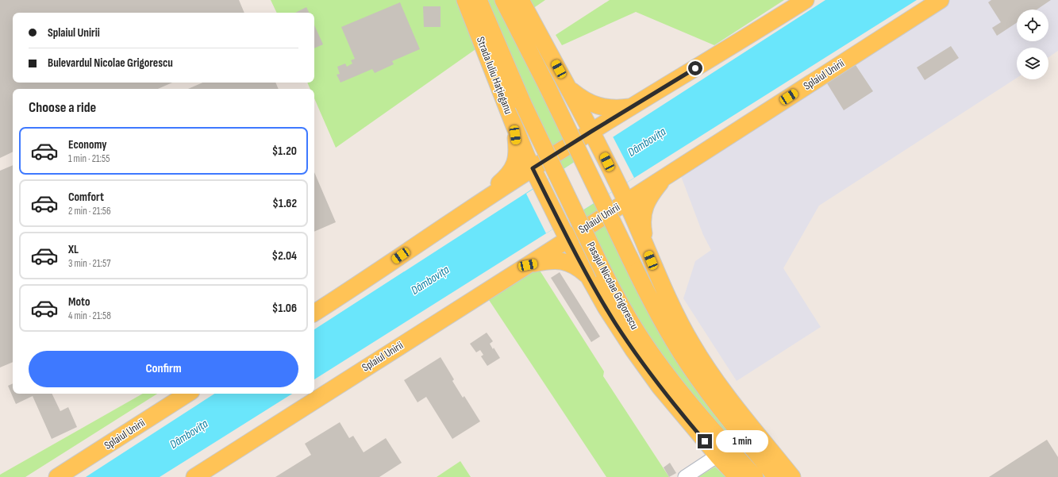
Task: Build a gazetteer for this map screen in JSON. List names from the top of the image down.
{
  "streets": {
    "main road": ["Splaiul Unirii", "Strada Iuliu Hațieganu", "Pasajul Nicolae Grigorescu"]
  },
  "crossings": [
    ["Splaiul Unirii", "Strada Iuliu Hațieganu"]
  ],
  "water": ["Dâmbovița"],
  "page": {
    "banner": ["Splaiul Unirii", "Bulevardul Nicolae Grigorescu"],
    "heading": "Choose a ride",
    "list": [
      {
        "name": "Economy",
        "note": "1 min · 21:55",
        "value": "$1.20"
      },
      {
        "name": "Comfort",
        "note": "2 min · 21:56",
        "value": "$1.62"
      },
      {
        "name": "XL",
        "note": "3 min · 21:57",
        "value": "$2.04"
      },
      {
        "name": "Moto",
        "note": "4 min · 21:58",
        "value": "$1.06"
      }
    ],
    "buttons": "Confirm",
    "bubble": "1 min"
  }
}
